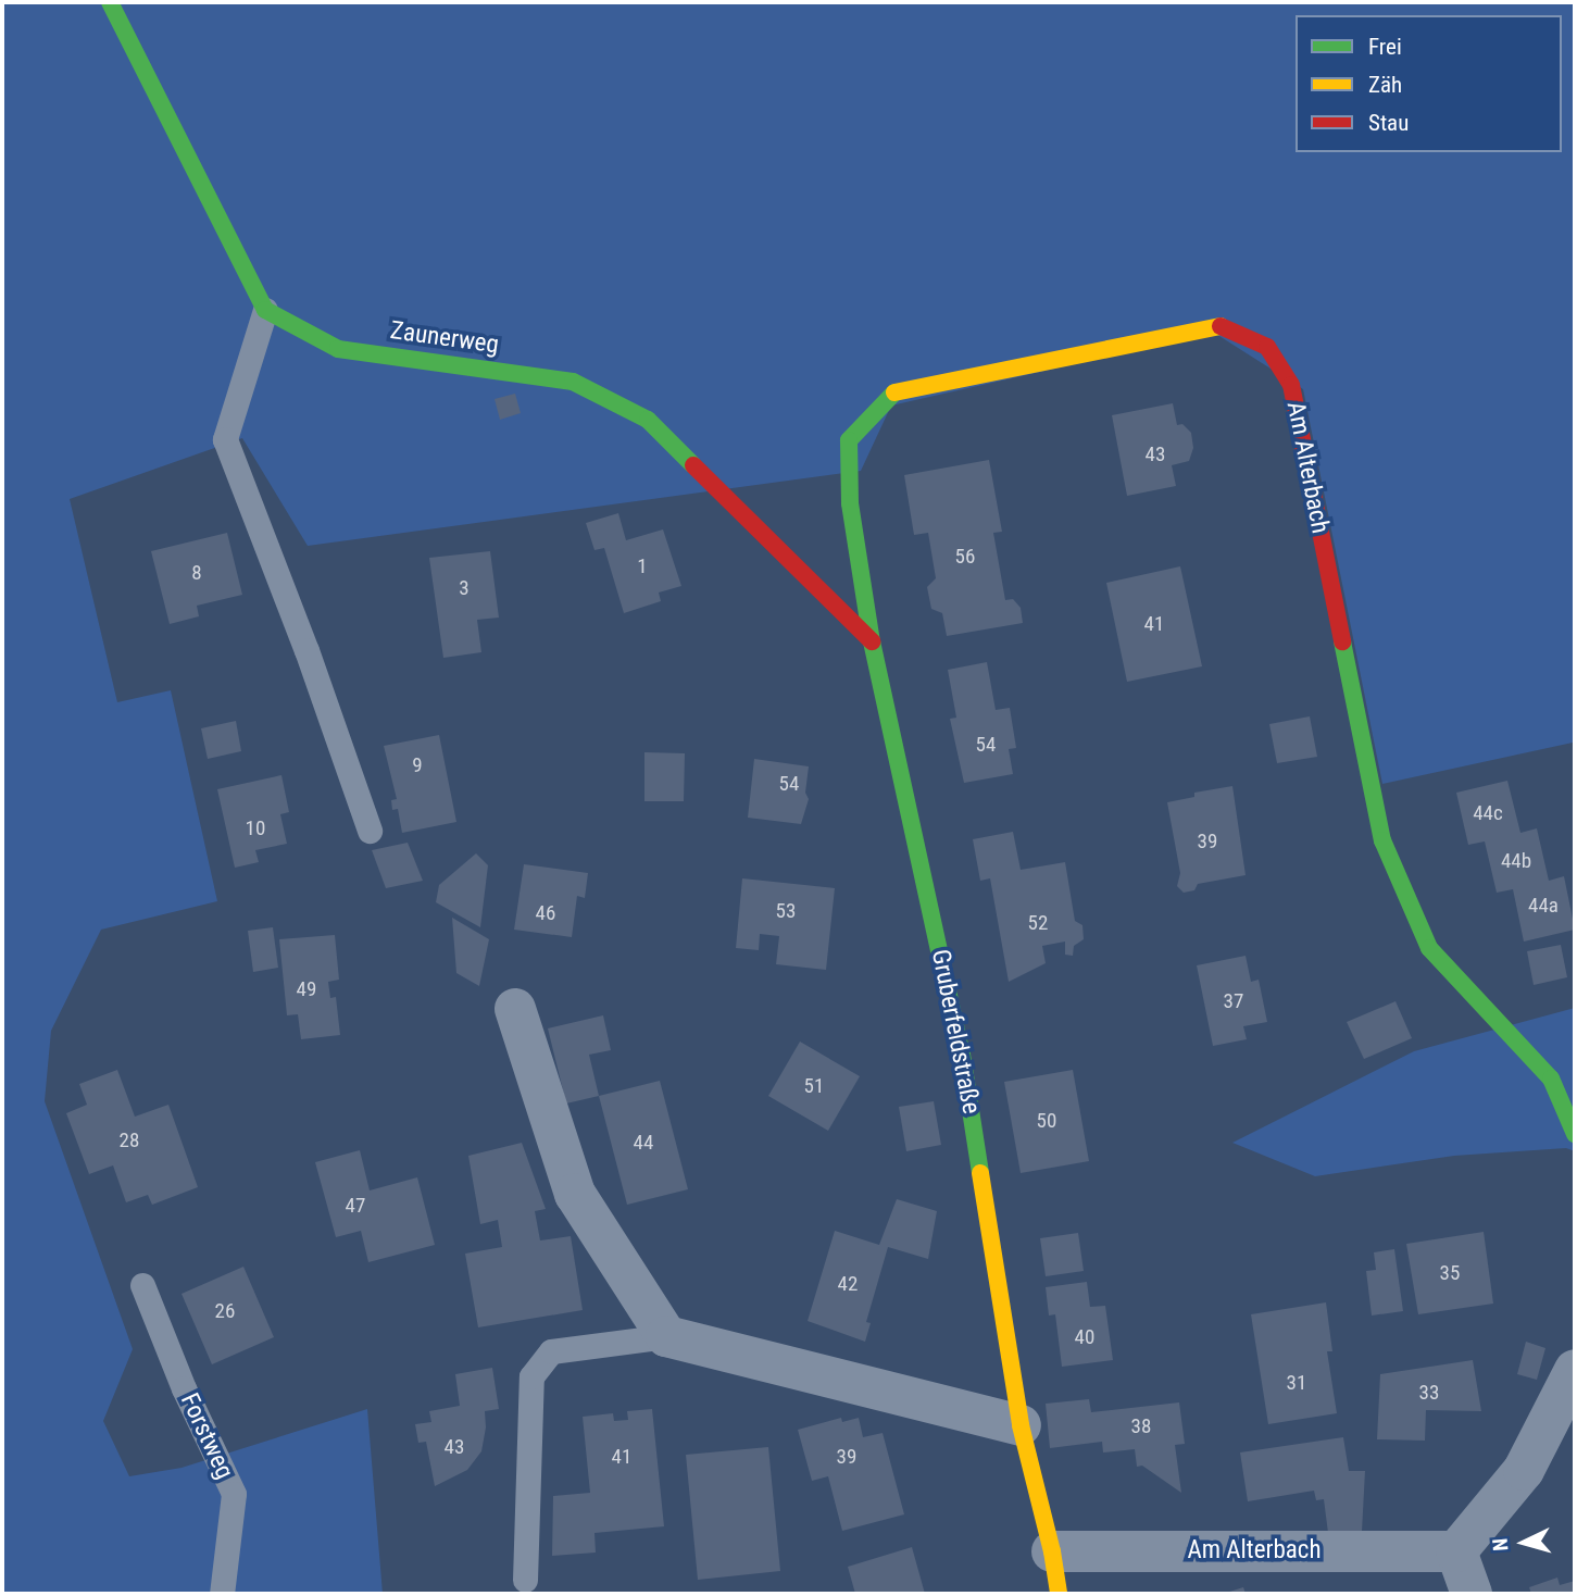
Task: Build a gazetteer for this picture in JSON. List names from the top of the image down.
{
  "streets": {
    "street": ["Zaunerweg", "Am Alterbach", "Gruberfeldstraße"],
    "lane": ["Forstweg"]
  },
  "crossings": [
    ["Zaunerweg", "Am Alterbach"],
    ["Zaunerweg", "Gruberfeldstraße"],
    ["Am Alterbach", "Gruberfeldstraße"]
  ],
  "house_numbers": [
    "43",
    "56",
    "1",
    "8",
    "3",
    "41",
    "54",
    "9",
    "54",
    "44c",
    "10",
    "39",
    "44b",
    "44a",
    "53",
    "46",
    "52",
    "49",
    "37",
    "51",
    "50",
    "28",
    "44",
    "47",
    "35",
    "42",
    "26",
    "40",
    "31",
    "33",
    "38",
    "43",
    "41",
    "39"
  ],
  "legend": ["Frei", "Zäh", "Stau"],
  "north": "left"
}
